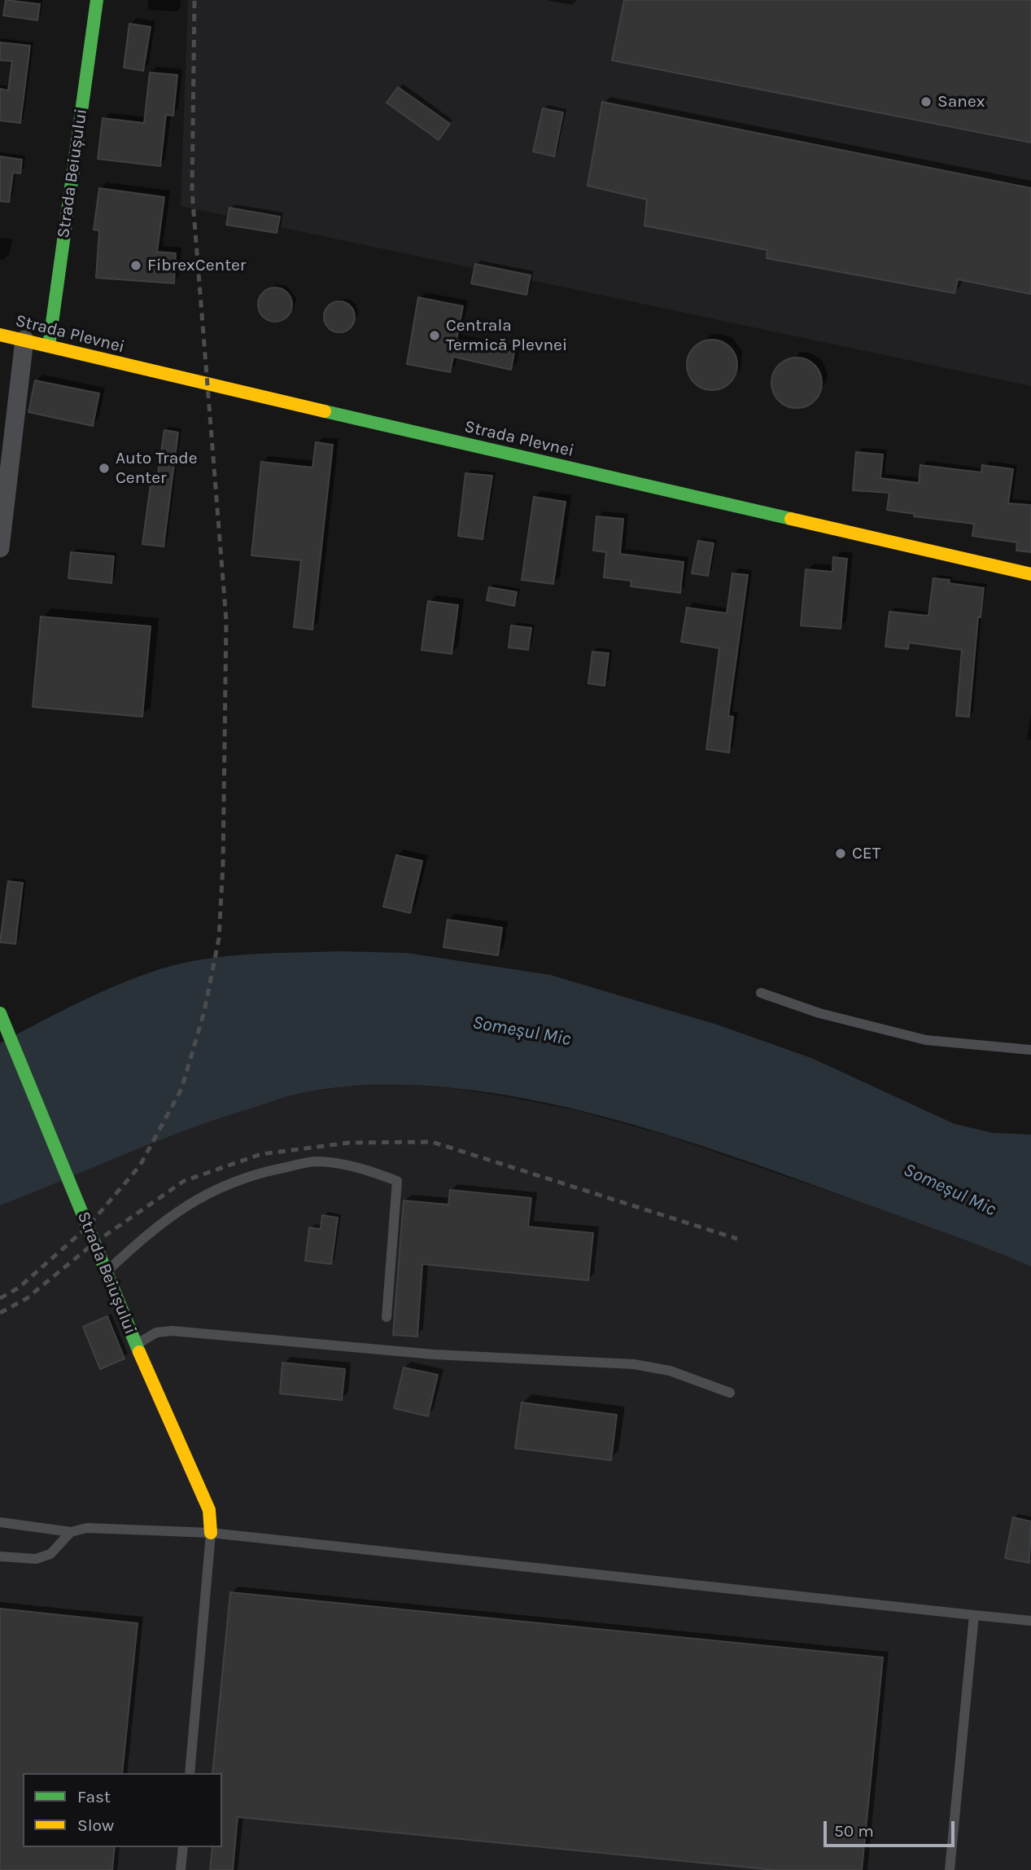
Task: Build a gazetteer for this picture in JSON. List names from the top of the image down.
{
  "streets": {
    "main road": ["Strada Beiușului", "Strada Plevnei"]
  },
  "crossings": [
    ["Strada Beiușului", "Strada Plevnei"]
  ],
  "water": ["Someșul Mic"],
  "places": [
    "Sanex",
    "FibrexCenter",
    "Centrala Termică Plevnei",
    "Auto Trade Center",
    "CET"
  ],
  "legend": ["Fast", "Slow"],
  "scale_bar": "50 m"
}
